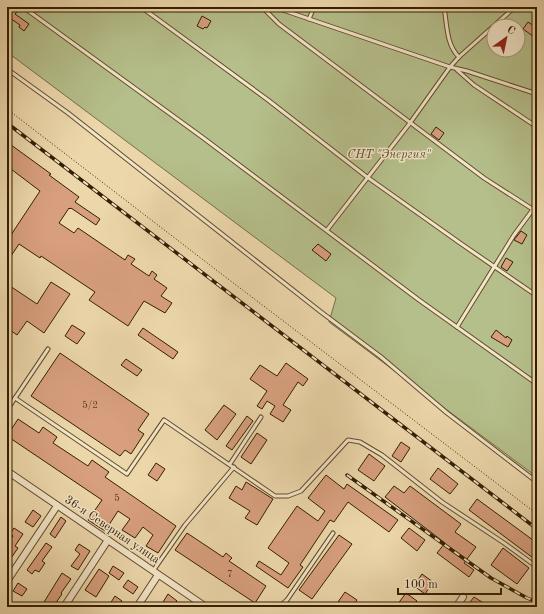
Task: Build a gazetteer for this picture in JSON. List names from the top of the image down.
{
  "streets": {
    "street": ["36-я Северная улица"]
  },
  "parks": ["СНТ \"Энергия\""],
  "house_numbers": ["5/2", "5", "7"],
  "scale_bar": "100 m",
  "north": "top right"
}
